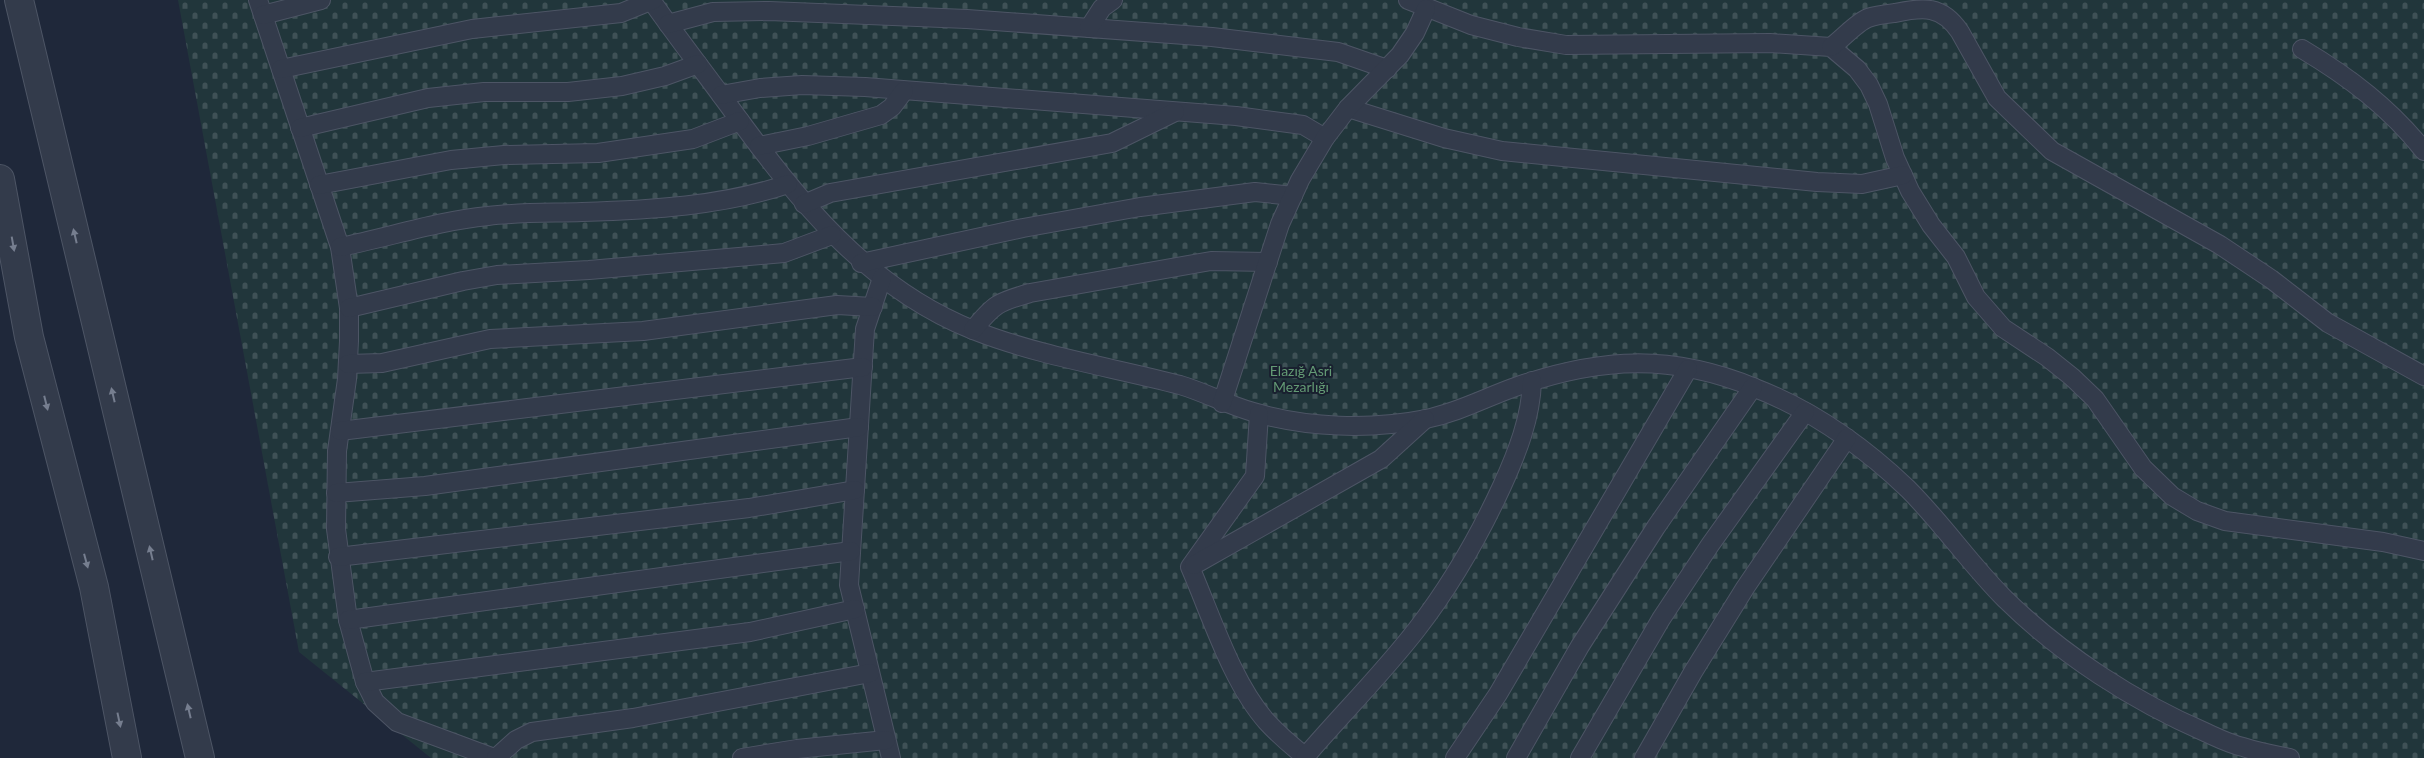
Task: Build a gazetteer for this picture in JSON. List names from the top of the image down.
{
  "parks": ["Elazığ Asri Mezarlığı"]
}
